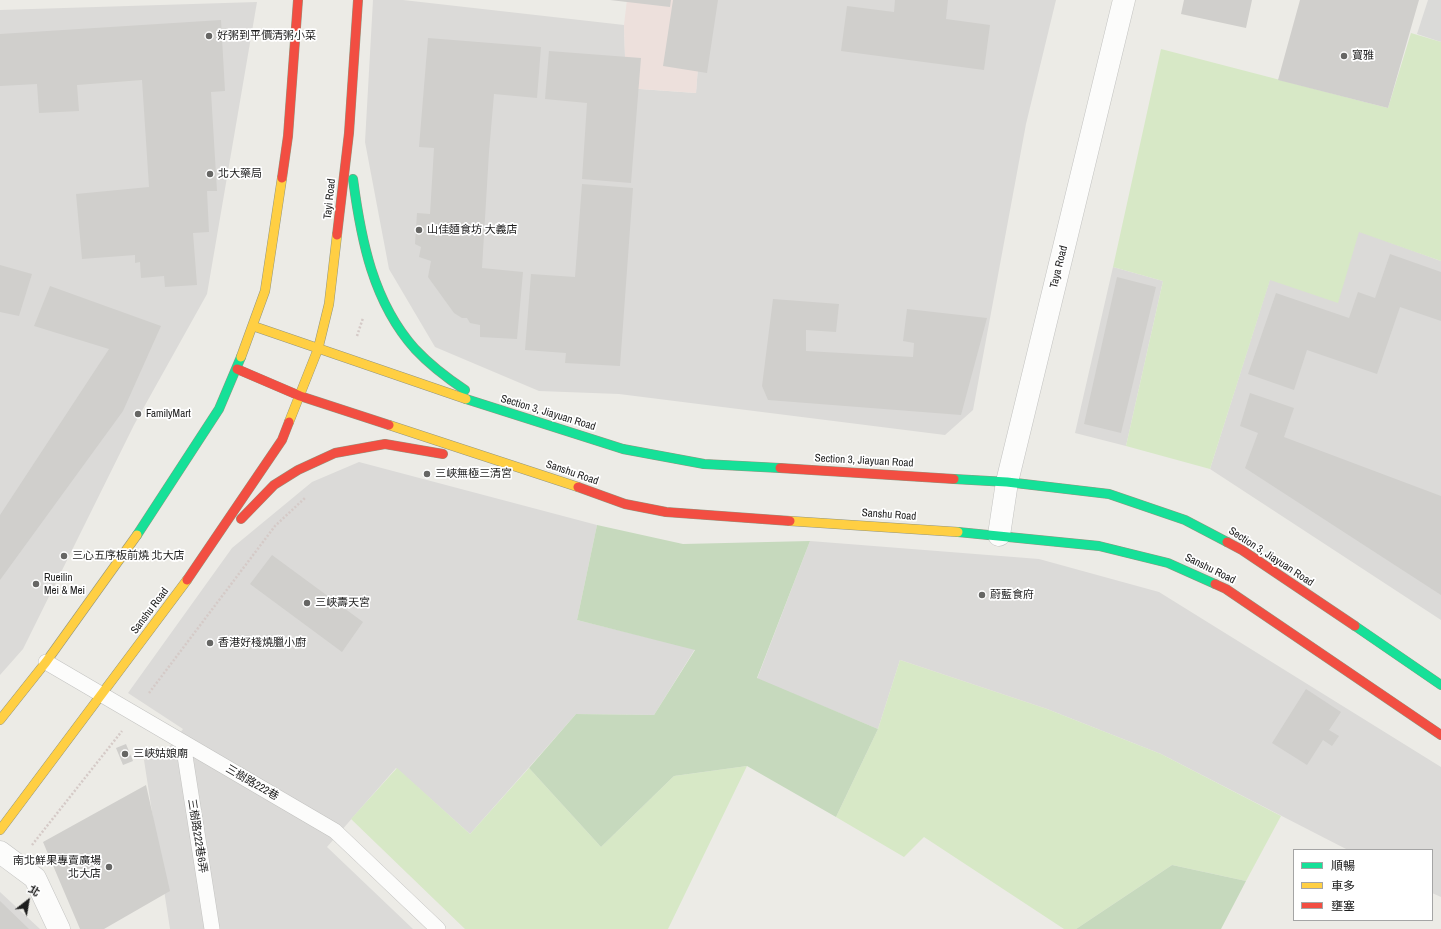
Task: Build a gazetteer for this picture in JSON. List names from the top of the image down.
{
  "streets": {
    "street": [
      "Tayi Road",
      "Taya Road",
      "Section 3, Jiayuan Road",
      "Sanshu Road"
    ],
    "lane": ["三樹路222巷", "三樹路222巷6弄"]
  },
  "crossings": [
    ["Tayi Road", "Section 3, Jiayuan Road"],
    ["Tayi Road", "Sanshu Road"],
    ["Taya Road", "Section 3, Jiayuan Road"],
    ["Taya Road", "Sanshu Road"],
    ["Sanshu Road", "三樹路222巷"],
    ["三樹路222巷", "三樹路222巷6弄"]
  ],
  "places": [
    "好粥到平價清粥小菜",
    "寶雅",
    "北大藥局",
    "山佳麵食坊 大義店",
    "FamilyMart",
    "三峽無極三清宮",
    "三心五序板前燒 北大店",
    "Rueilin Mei & Mei",
    "蔚藍食府",
    "三峽壽天宮",
    "香港好棧燒臘小廚",
    "三峽姑娘廟",
    "南北鮮果專賣廣場 北大店"
  ],
  "legend": ["順暢", "車多", "壅塞"],
  "north": "top right"
}
